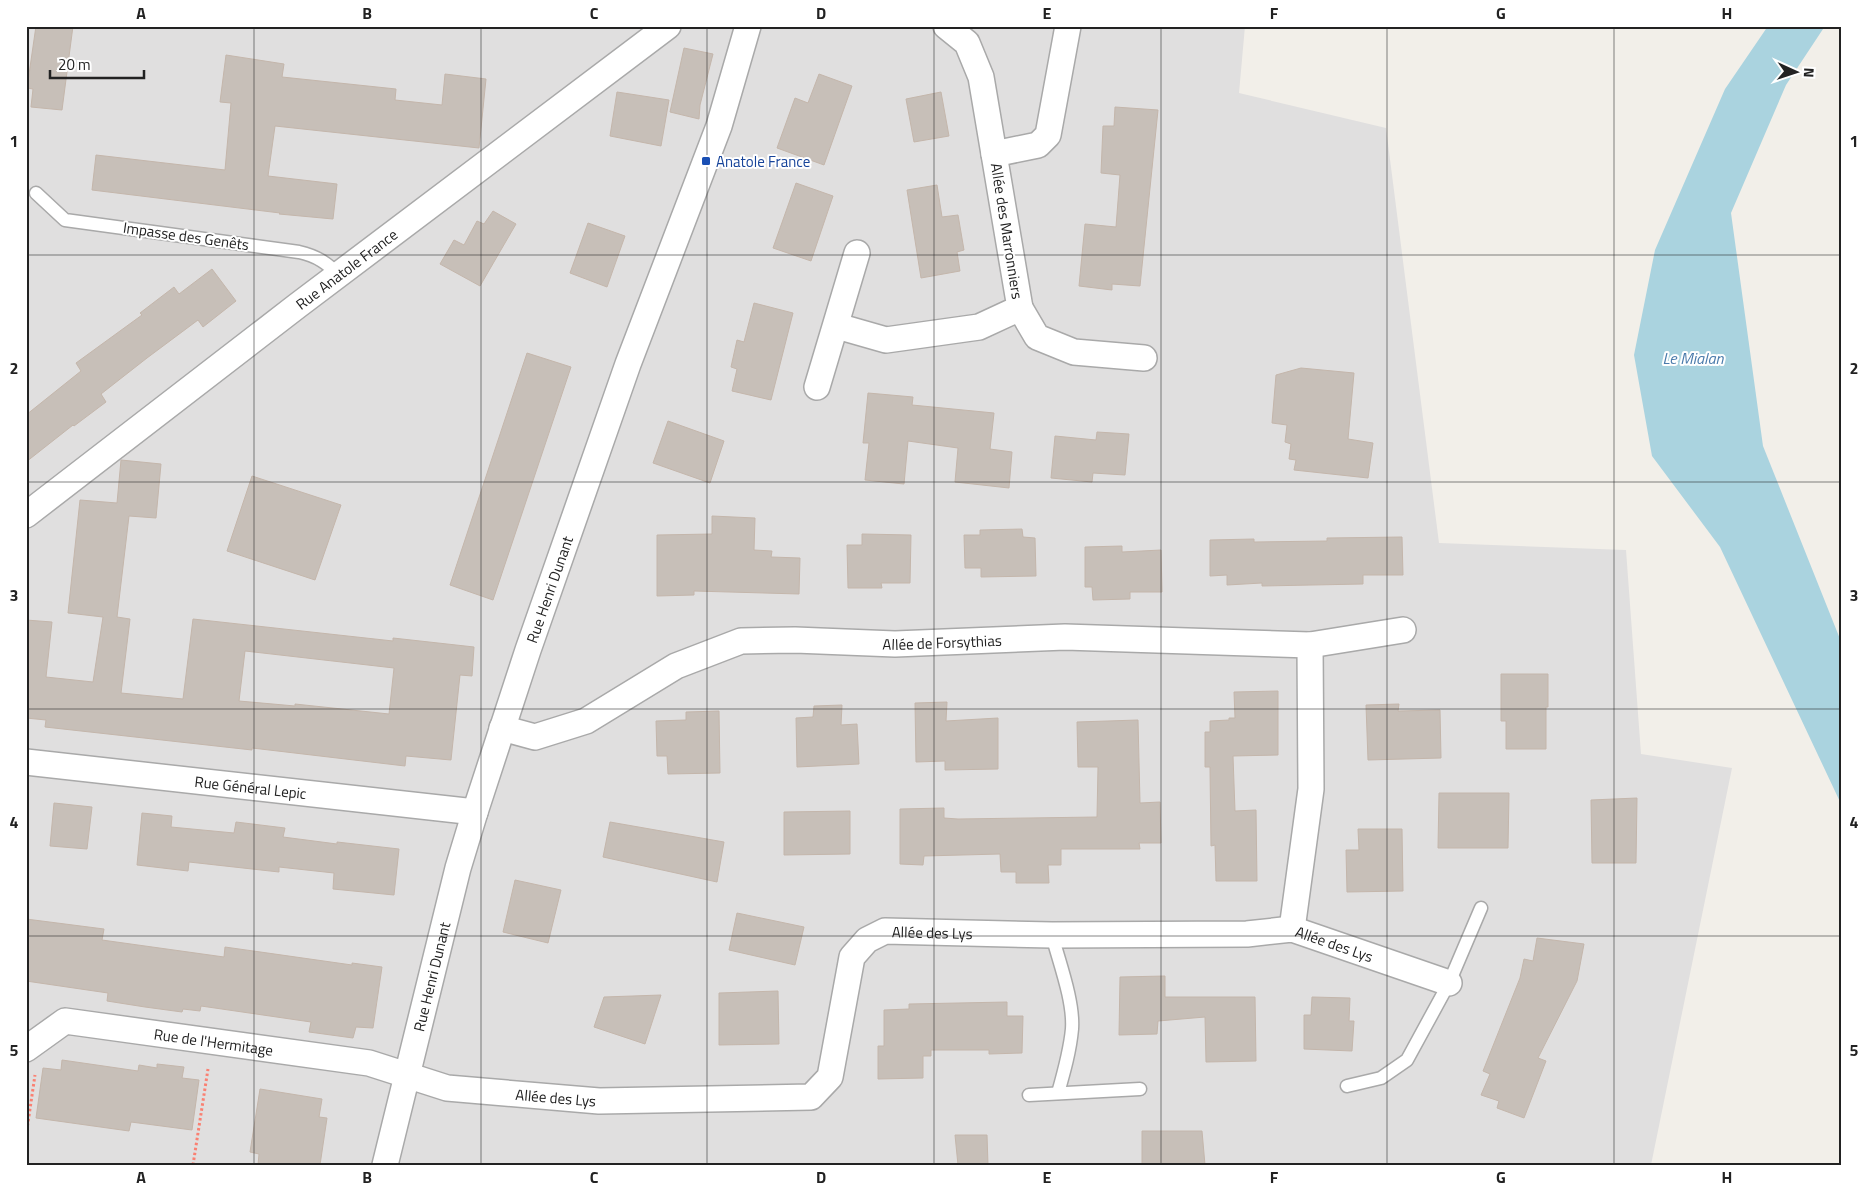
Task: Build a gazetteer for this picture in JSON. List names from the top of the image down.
{
  "streets": {
    "street": [
      "Allée des Marronniers",
      "Rue Anatole France",
      "Rue Henri Dunant",
      "Allée de Forsythias",
      "Rue Général Lepic",
      "Allée des Lys",
      "Rue de l'Hermitage"
    ],
    "lane": ["Impasse des Genêts"]
  },
  "crossings": [
    ["Impasse des Genêts", "Rue Anatole France"],
    ["Rue Henri Dunant", "Allée de Forsythias"],
    ["Rue Henri Dunant", "Rue Général Lepic"],
    ["Rue Henri Dunant", "Allée des Lys"],
    ["Rue Henri Dunant", "Rue de l'Hermitage"],
    ["Allée des Lys", "Rue de l'Hermitage"]
  ],
  "water": ["Le Mialan"],
  "places": {
    "transit": ["Anatole France"]
  },
  "scale_bar": "20 m",
  "north": "right",
  "grid": {
    "columns": [
      "A",
      "B",
      "C",
      "D",
      "E",
      "F",
      "G",
      "H"
    ],
    "rows": [
      "1",
      "2",
      "3",
      "4",
      "5"
    ]
  }
}
